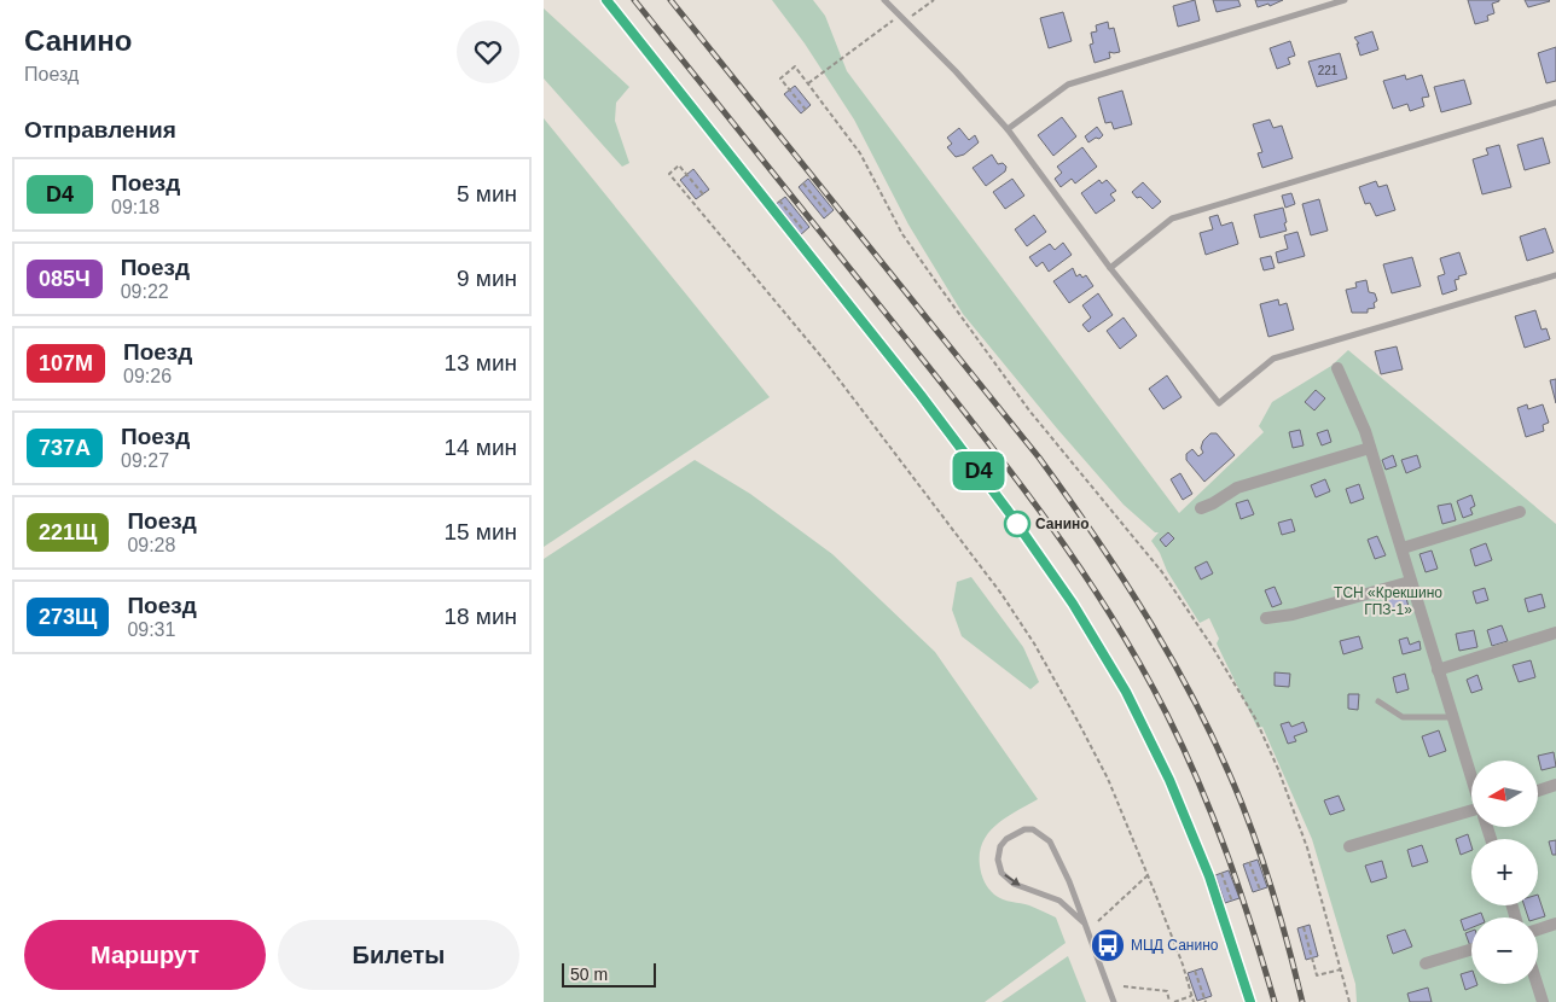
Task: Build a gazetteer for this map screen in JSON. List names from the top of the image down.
{
  "parks": ["ТСН «Крекшино ГПЗ-1»"],
  "places": {
    "other": ["Санино"],
    "bus stop": ["МЦД Санино"]
  },
  "house_numbers": ["221"],
  "scale_bar": "50 m",
  "north": "left",
  "page": {
    "heading": [
      ["Санино", "Поезд"],
      "Отправления"
    ],
    "on_map": "D4",
    "list": [
      {
        "mark": "D4",
        "name": "Поезд",
        "note": "09:18",
        "value": "5 мин"
      },
      {
        "mark": "085Ч",
        "name": "Поезд",
        "note": "09:22",
        "value": "9 мин"
      },
      {
        "mark": "107М",
        "name": "Поезд",
        "note": "09:26",
        "value": "13 мин"
      },
      {
        "mark": "737А",
        "name": "Поезд",
        "note": "09:27",
        "value": "14 мин"
      },
      {
        "mark": "221Щ",
        "name": "Поезд",
        "note": "09:28",
        "value": "15 мин"
      },
      {
        "mark": "273Щ",
        "name": "Поезд",
        "note": "09:31",
        "value": "18 мин"
      }
    ],
    "map_buttons": ["+", "−"],
    "buttons": ["Маршрут", "Билеты"],
    "scale": "50 m"
  }
}
